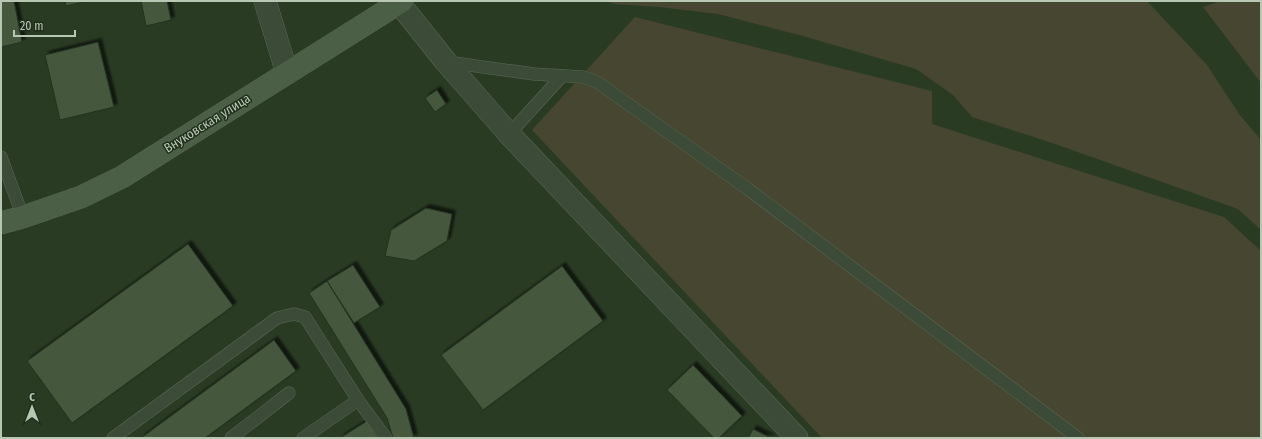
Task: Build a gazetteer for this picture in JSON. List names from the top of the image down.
{
  "streets": {
    "main road": ["Внуковская улица"]
  },
  "scale_bar": "20 m",
  "north": "top"
}
